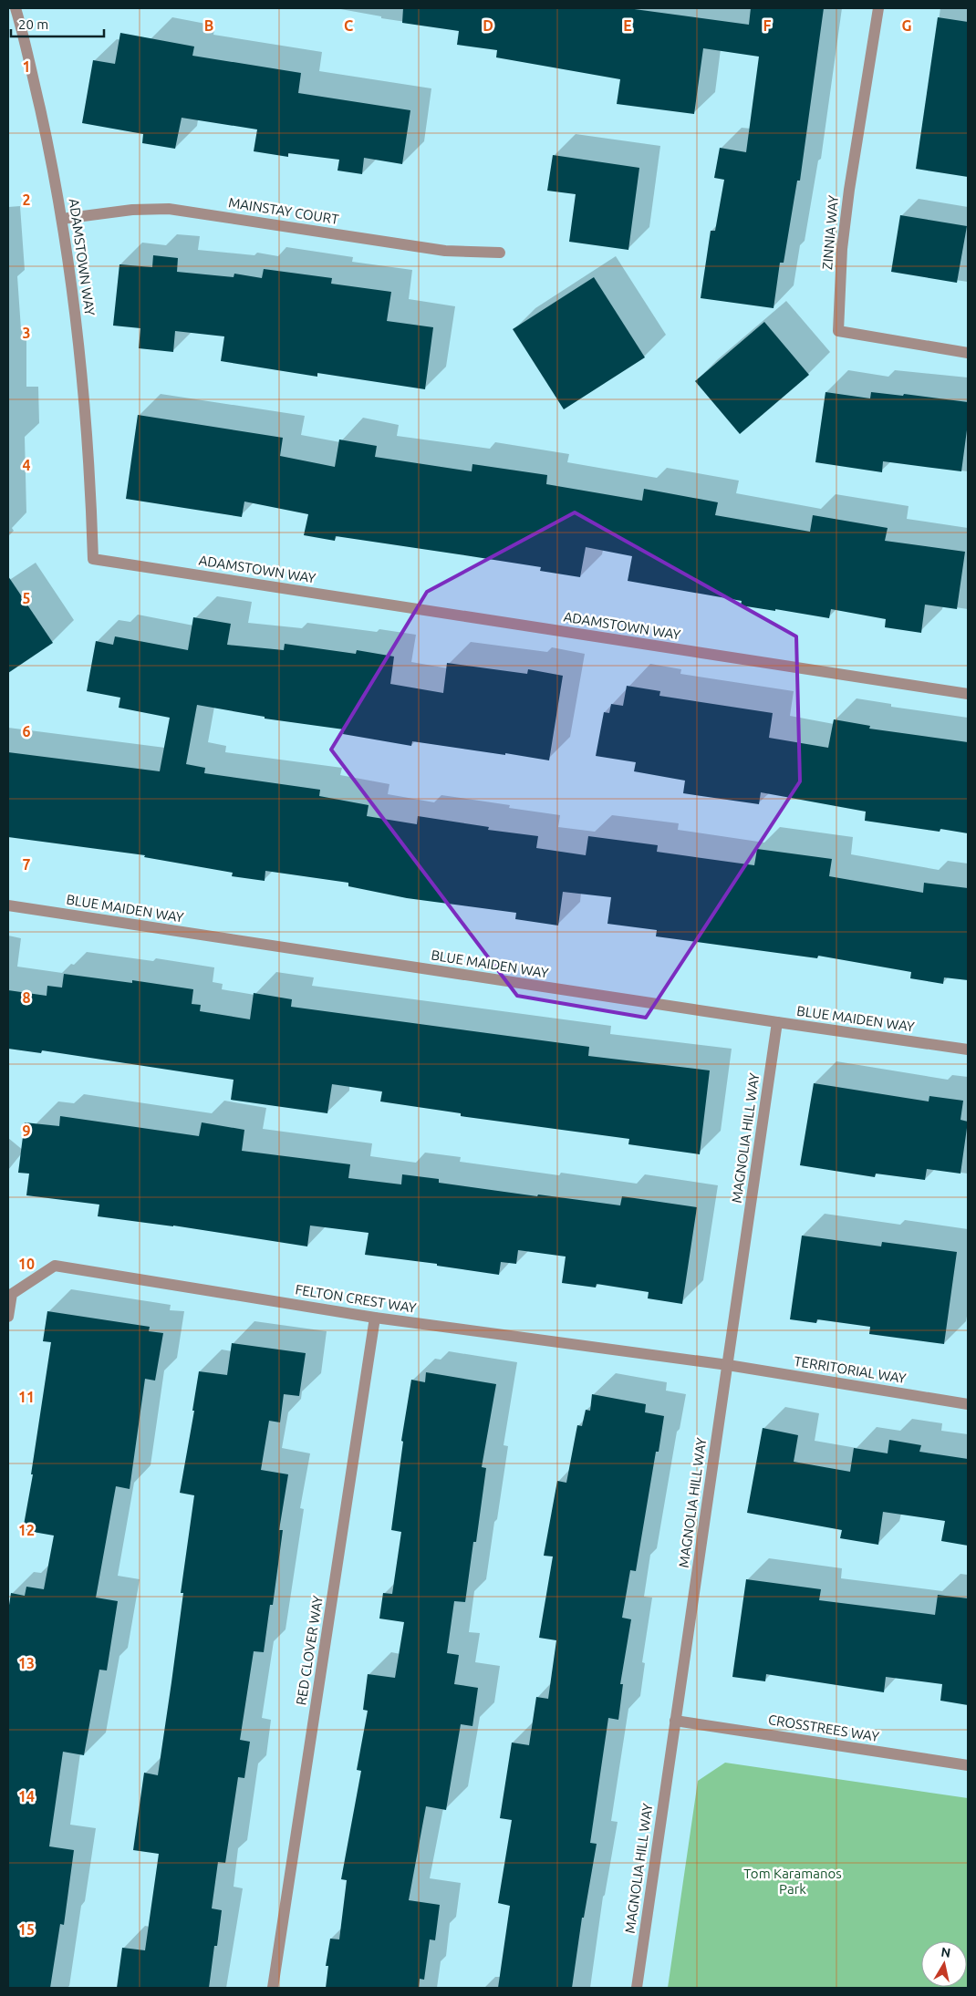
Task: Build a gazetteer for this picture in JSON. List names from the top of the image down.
{
  "streets": {
    "street": [
      "MAINSTAY COURT",
      "ZINNIA WAY",
      "ADAMSTOWN WAY",
      "BLUE MAIDEN WAY",
      "MAGNOLIA HILL WAY",
      "FELTON CREST WAY",
      "TERRITORIAL WAY",
      "RED CLOVER WAY",
      "CROSSTREES WAY"
    ]
  },
  "crossings": [
    ["MAINSTAY COURT", "ADAMSTOWN WAY"],
    ["BLUE MAIDEN WAY", "MAGNOLIA HILL WAY"],
    ["MAGNOLIA HILL WAY", "FELTON CREST WAY"],
    ["MAGNOLIA HILL WAY", "TERRITORIAL WAY"],
    ["MAGNOLIA HILL WAY", "CROSSTREES WAY"],
    ["FELTON CREST WAY", "TERRITORIAL WAY"],
    ["FELTON CREST WAY", "RED CLOVER WAY"]
  ],
  "parks": ["Tom Karamanos Park"],
  "scale_bar": "20 m",
  "north": "top",
  "grid": {
    "columns": [
      "B",
      "C",
      "D",
      "E",
      "F",
      "G"
    ],
    "rows": [
      "1",
      "2",
      "3",
      "4",
      "5",
      "6",
      "7",
      "8",
      "9",
      "10",
      "11",
      "12",
      "13",
      "14",
      "15"
    ]
  }
}
